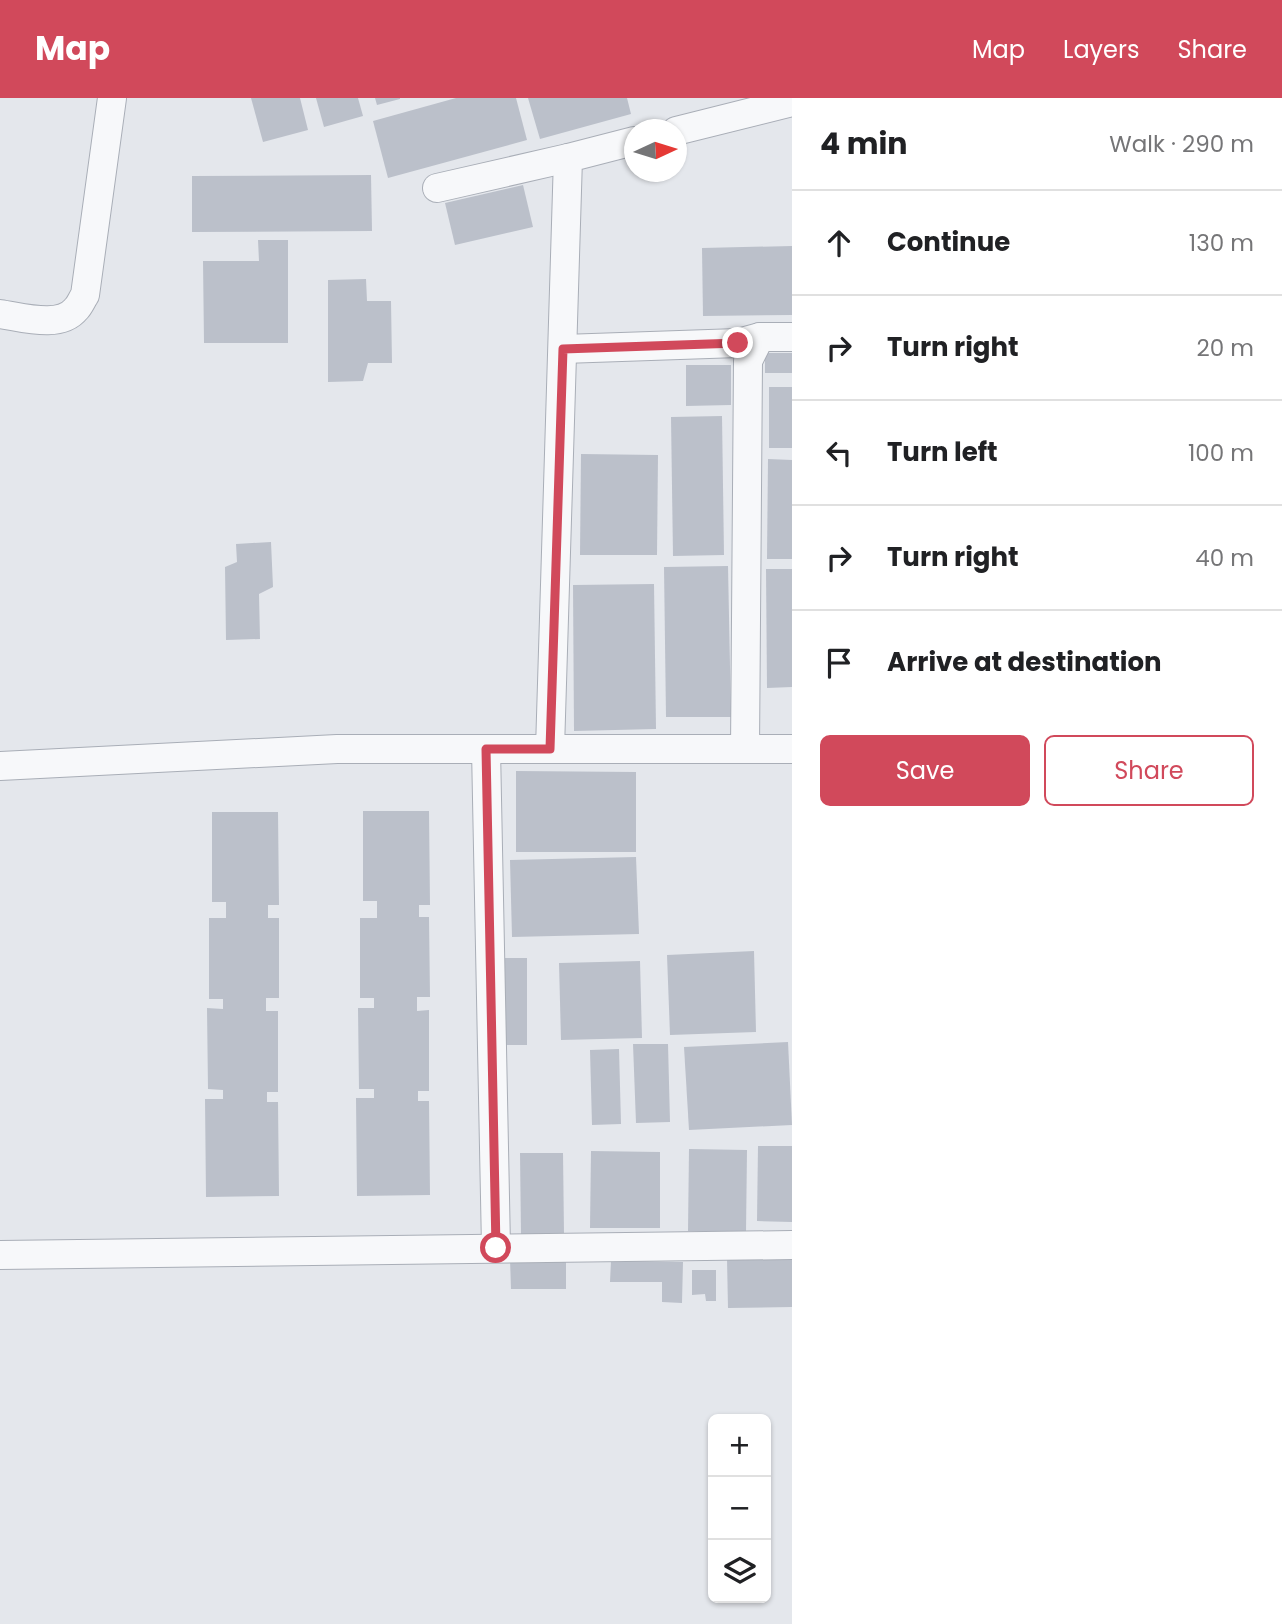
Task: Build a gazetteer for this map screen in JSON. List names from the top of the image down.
{
  "north": "right",
  "page": {
    "header": "Map",
    "nav": ["Map", "Layers", "Share"],
    "heading": ["4 min", "Walk · 290 m"],
    "list": [
      ["Continue", "130 m"],
      ["Turn right", "20 m"],
      ["Turn left", "100 m"],
      ["Turn right", "40 m"],
      "Arrive at destination"
    ],
    "buttons": ["Save", "Share"],
    "map_buttons": ["+", "−"]
  }
}
